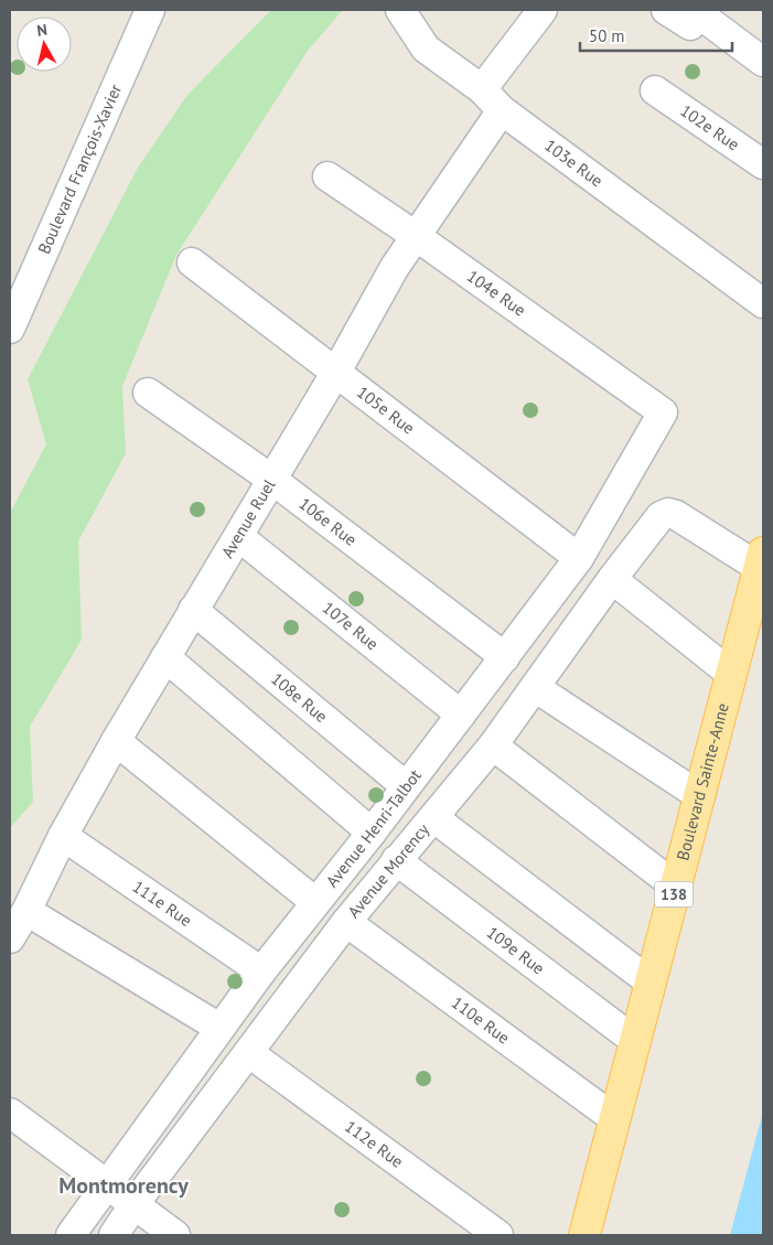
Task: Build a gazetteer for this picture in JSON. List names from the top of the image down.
{
  "streets": {
    "main road": ["Boulevard Sainte-Anne", "138"],
    "street": [
      "102e Rue",
      "103e Rue",
      "Boulevard François-Xavier",
      "104e Rue",
      "105e Rue",
      "Avenue Ruel",
      "106e Rue",
      "107e Rue",
      "108e Rue",
      "Avenue Henri-Talbot",
      "Avenue Morency",
      "111e Rue",
      "109e Rue",
      "110e Rue",
      "112e Rue"
    ]
  },
  "crossings": [
    ["103e Rue", "Avenue Ruel"],
    ["104e Rue", "Avenue Ruel"],
    ["104e Rue", "Avenue Henri-Talbot"],
    ["105e Rue", "Avenue Ruel"],
    ["105e Rue", "Avenue Henri-Talbot"],
    ["Avenue Ruel", "106e Rue"],
    ["Avenue Ruel", "107e Rue"],
    ["Avenue Ruel", "108e Rue"],
    ["Avenue Ruel", "111e Rue"],
    ["106e Rue", "Avenue Henri-Talbot"],
    ["107e Rue", "Avenue Henri-Talbot"],
    ["108e Rue", "Avenue Henri-Talbot"],
    ["Boulevard Sainte-Anne", "Avenue Morency"],
    ["Boulevard Sainte-Anne", "109e Rue"],
    ["Boulevard Sainte-Anne", "110e Rue"],
    ["Avenue Henri-Talbot", "111e Rue"],
    ["Avenue Morency", "109e Rue"],
    ["Avenue Morency", "110e Rue"],
    ["Avenue Morency", "112e Rue"]
  ],
  "districts": ["Montmorency"],
  "scale_bar": "50 m",
  "north": "top"
}
